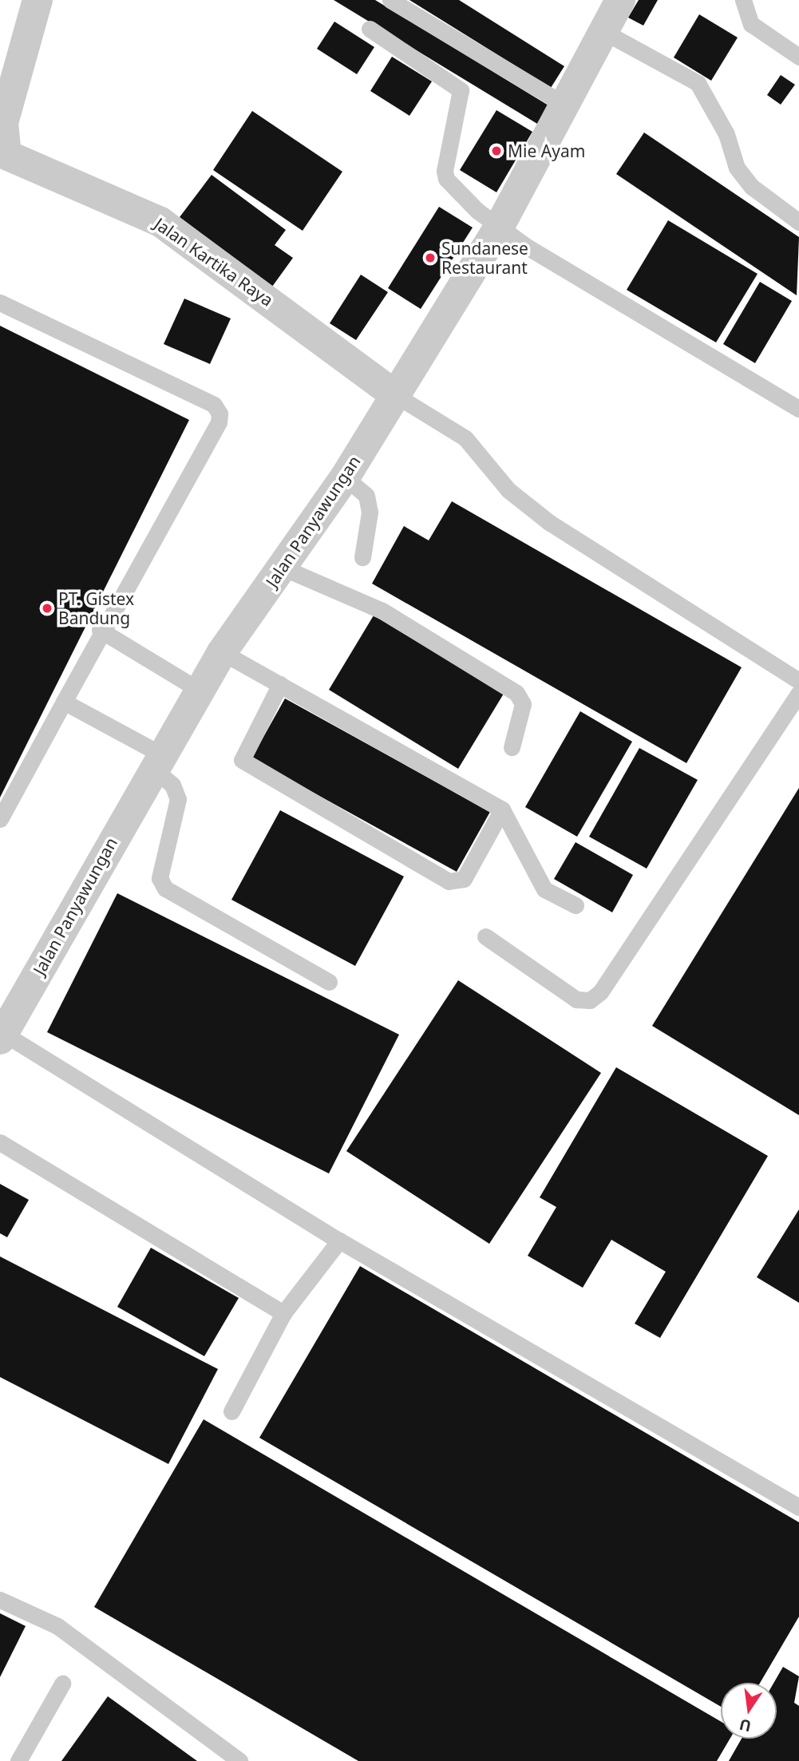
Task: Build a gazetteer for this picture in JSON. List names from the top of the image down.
{
  "streets": {
    "street": ["Jalan Kartika Raya", "Jalan Panyawungan"]
  },
  "crossings": [
    ["Jalan Kartika Raya", "Jalan Panyawungan"]
  ],
  "places": ["Mie Ayam", "Sundanese Restaurant", "PT. Gistex Bandung"],
  "north": "bottom"
}
